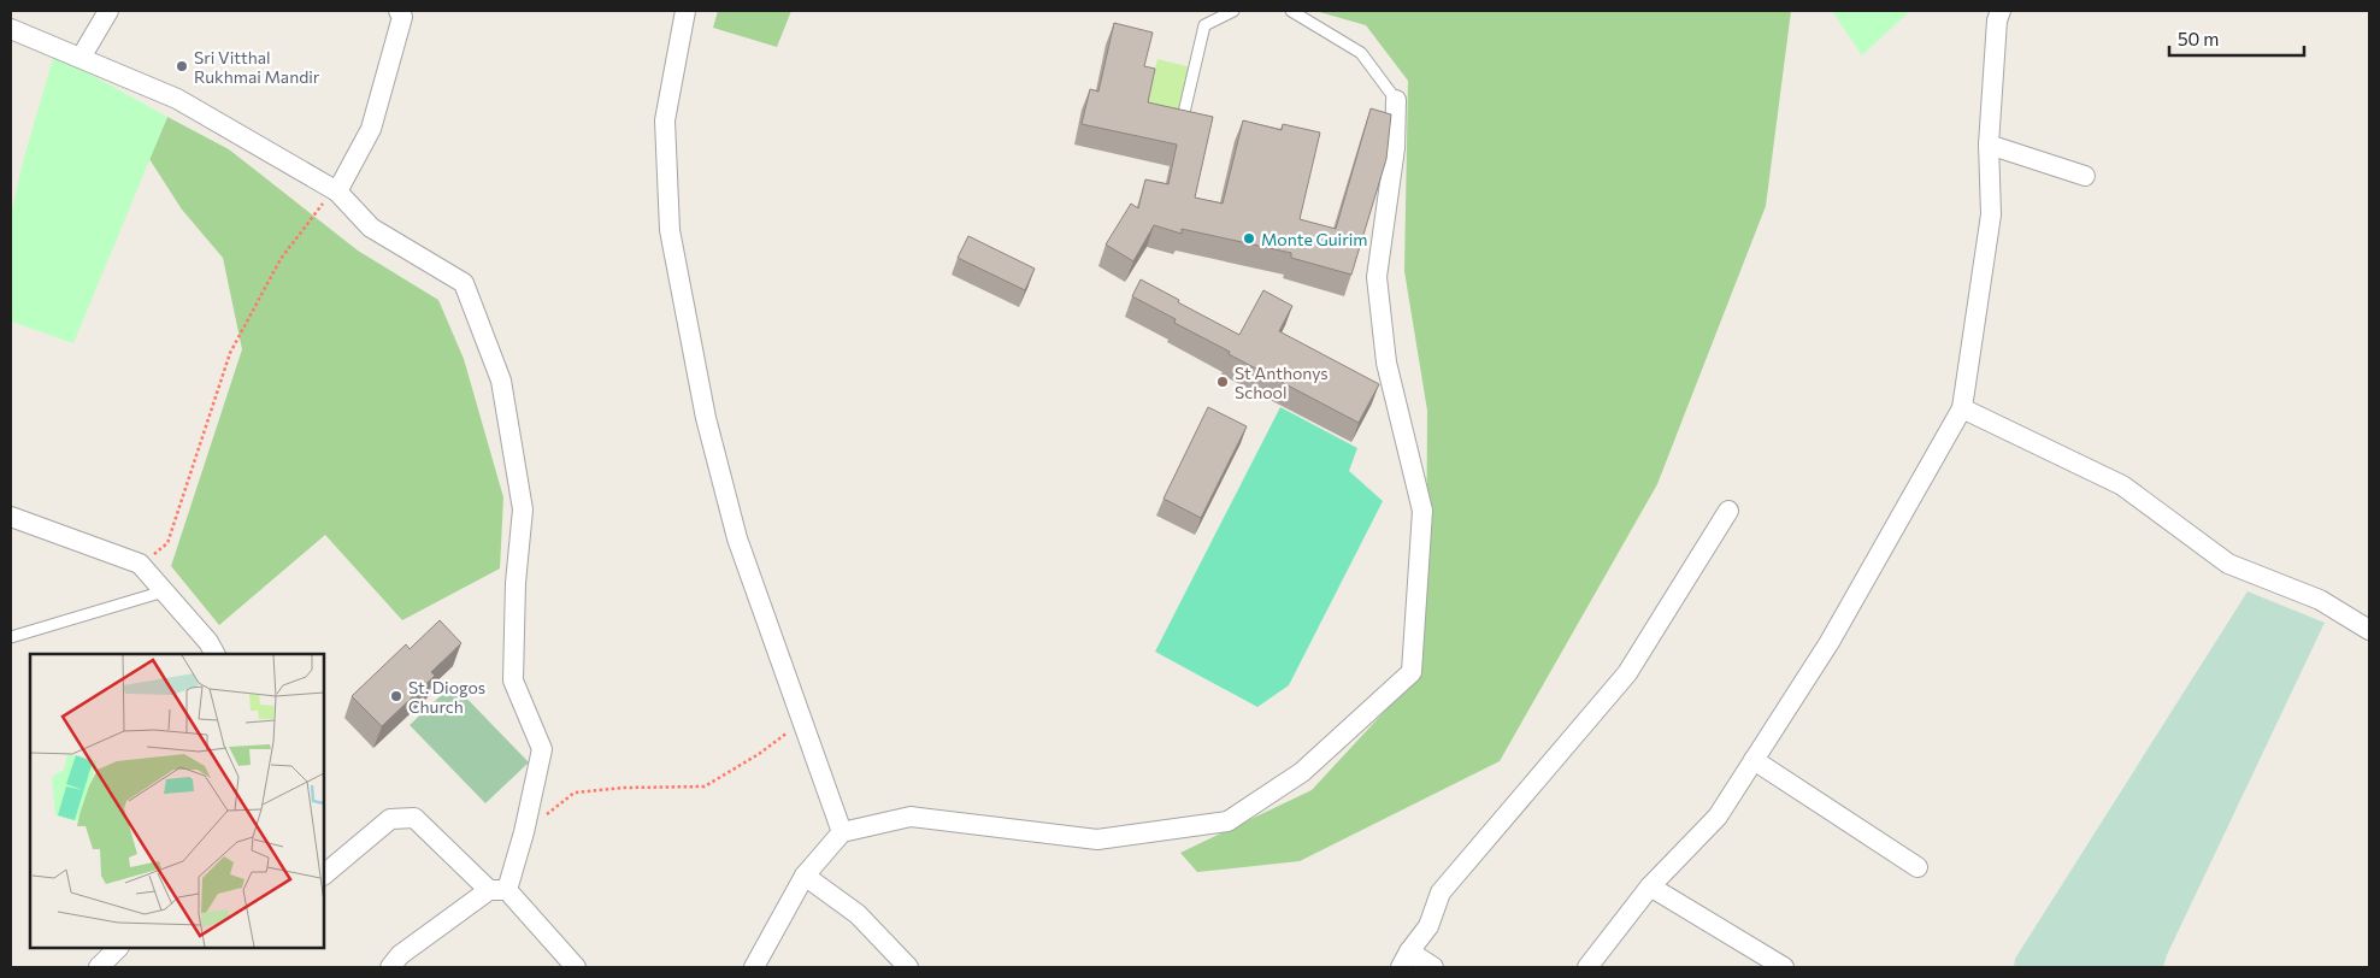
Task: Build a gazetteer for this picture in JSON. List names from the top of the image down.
{
  "places": [
    "Sri Vitthal Rukhmai Mandir",
    "Monte Guirim",
    "St Anthonys School",
    "St. Diogos Church"
  ],
  "scale_bar": "50 m"
}
